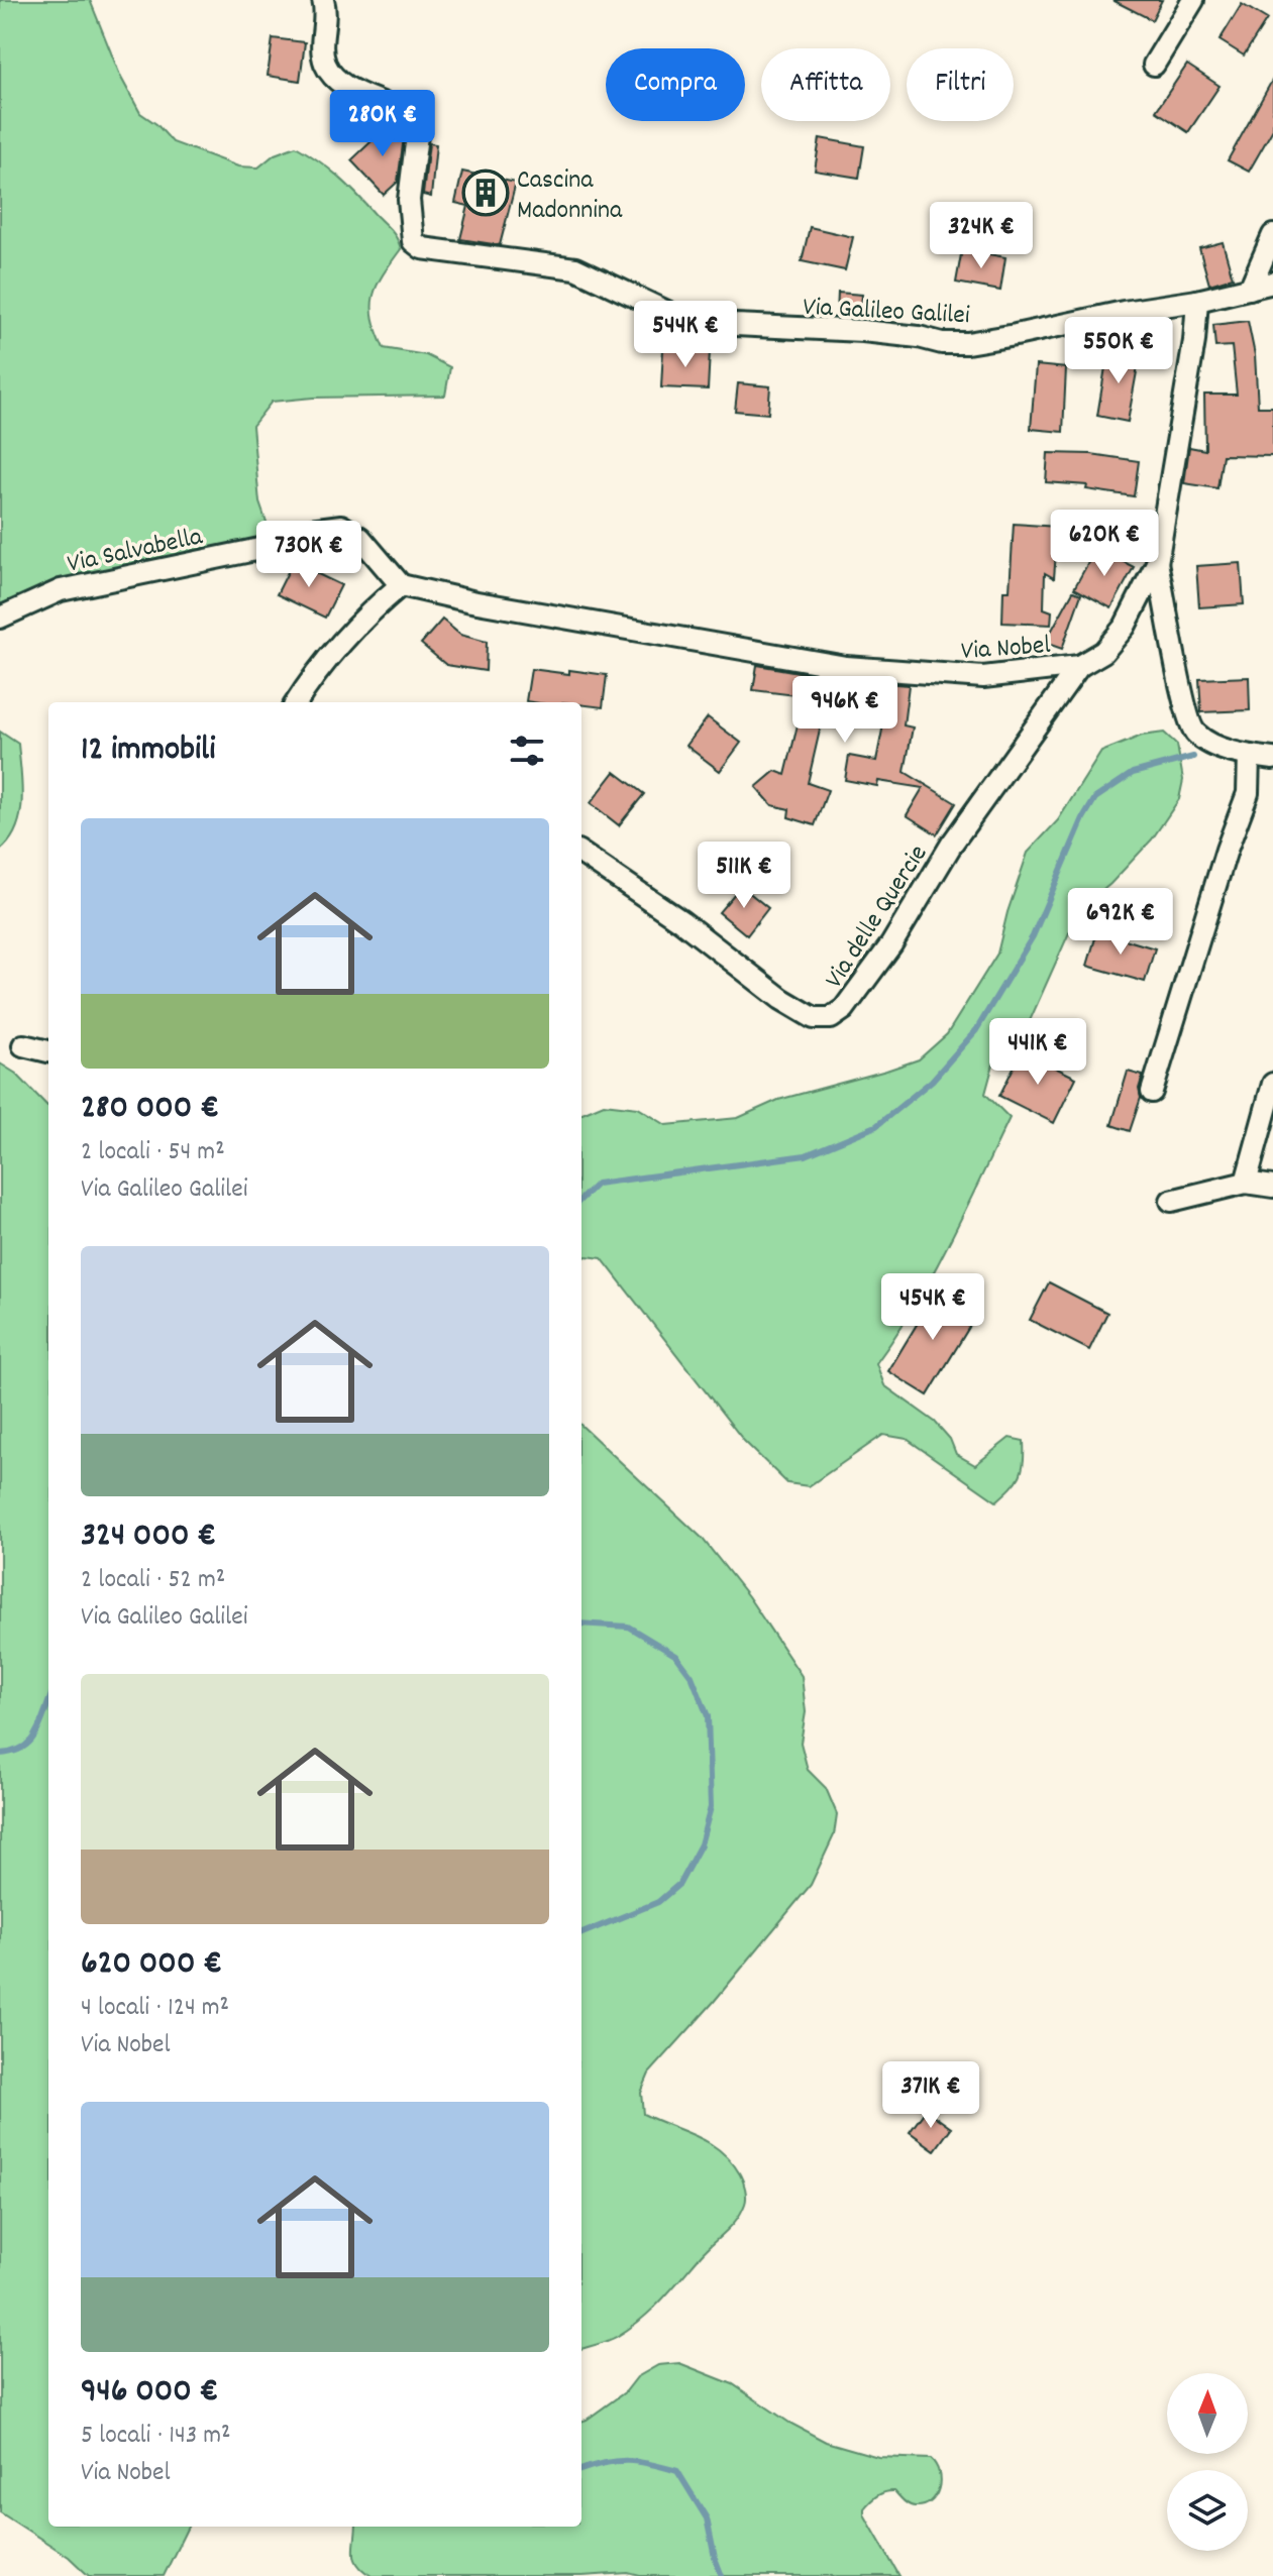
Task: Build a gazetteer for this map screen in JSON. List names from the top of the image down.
{
  "streets": {
    "street": [
      "Via Galileo Galilei",
      "Via Salvabella",
      "Via Nobel",
      "Via delle Quercie"
    ]
  },
  "crossings": [
    ["Via Galileo Galilei", "Via Nobel"],
    ["Via Salvabella", "Via Nobel"],
    ["Via Nobel", "Via delle Quercie"]
  ],
  "places": {
    "building": ["Cascina Madonnina"]
  },
  "north": "top",
  "page": {
    "chip": ["Compra", "Affitta", "Filtri"],
    "price": [
      "280K €",
      "324K €",
      "544K €",
      "550K €",
      "620K €",
      "730K €",
      "946K €",
      "511K €",
      "692K €",
      "441K €",
      "454K €",
      "371K €"
    ],
    "heading": "12 immobili",
    "list": [
      {
        "name": "280 000 €",
        "note": "2 locali · 54 m² · Via Galileo Galilei"
      },
      {
        "name": "324 000 €",
        "note": "2 locali · 52 m² · Via Galileo Galilei"
      },
      {
        "name": "620 000 €",
        "note": "4 locali · 124 m² · Via Nobel"
      },
      {
        "name": "946 000 €",
        "note": "5 locali · 143 m² · Via Nobel"
      }
    ]
  }
}
